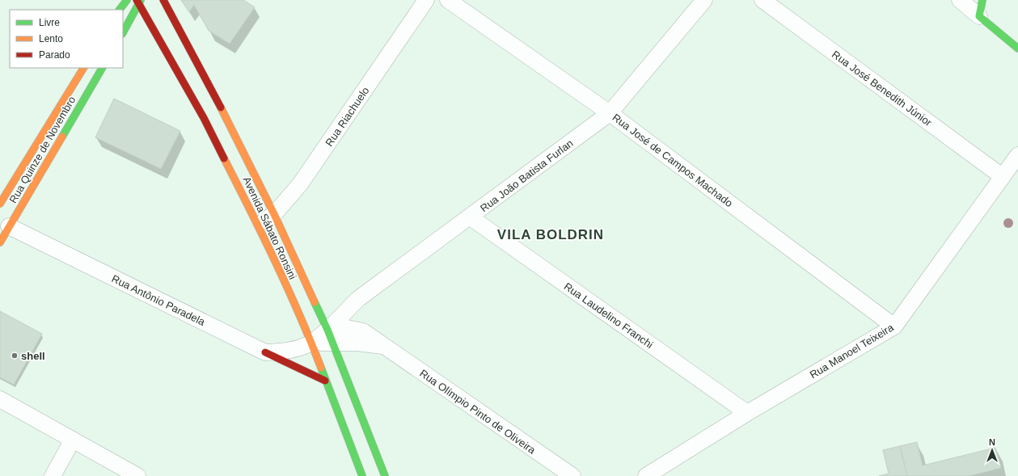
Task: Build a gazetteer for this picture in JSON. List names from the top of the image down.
{
  "streets": {
    "street": [
      "Rua José Benedith Júnior",
      "Rua Riachuelo",
      "Rua Quinze de Novembro",
      "Rua José de Campos Machado",
      "Rua João Batista Furlan",
      "Avenida Sábato Ronsini",
      "Rua Antônio Paradela",
      "Rua Laudelino Franchi",
      "Rua Manoel Teixeira",
      "Rua Olímpio Pinto de Oliveira"
    ]
  },
  "crossings": [
    ["Rua José Benedith Júnior", "Rua Manoel Teixeira"],
    ["Rua Riachuelo", "Avenida Sábato Ronsini"],
    ["Rua Quinze de Novembro", "Rua Antônio Paradela"],
    ["Rua José de Campos Machado", "Rua João Batista Furlan"],
    ["Rua José de Campos Machado", "Rua Manoel Teixeira"],
    ["Rua João Batista Furlan", "Avenida Sábato Ronsini"],
    ["Rua João Batista Furlan", "Rua Laudelino Franchi"],
    ["Rua João Batista Furlan", "Rua Olímpio Pinto de Oliveira"],
    ["Avenida Sábato Ronsini", "Rua Olímpio Pinto de Oliveira"],
    ["Rua Laudelino Franchi", "Rua Manoel Teixeira"]
  ],
  "districts": ["VILA BOLDRIN"],
  "places": ["shell"],
  "legend": ["Livre", "Lento", "Parado"],
  "north": "top"
}
